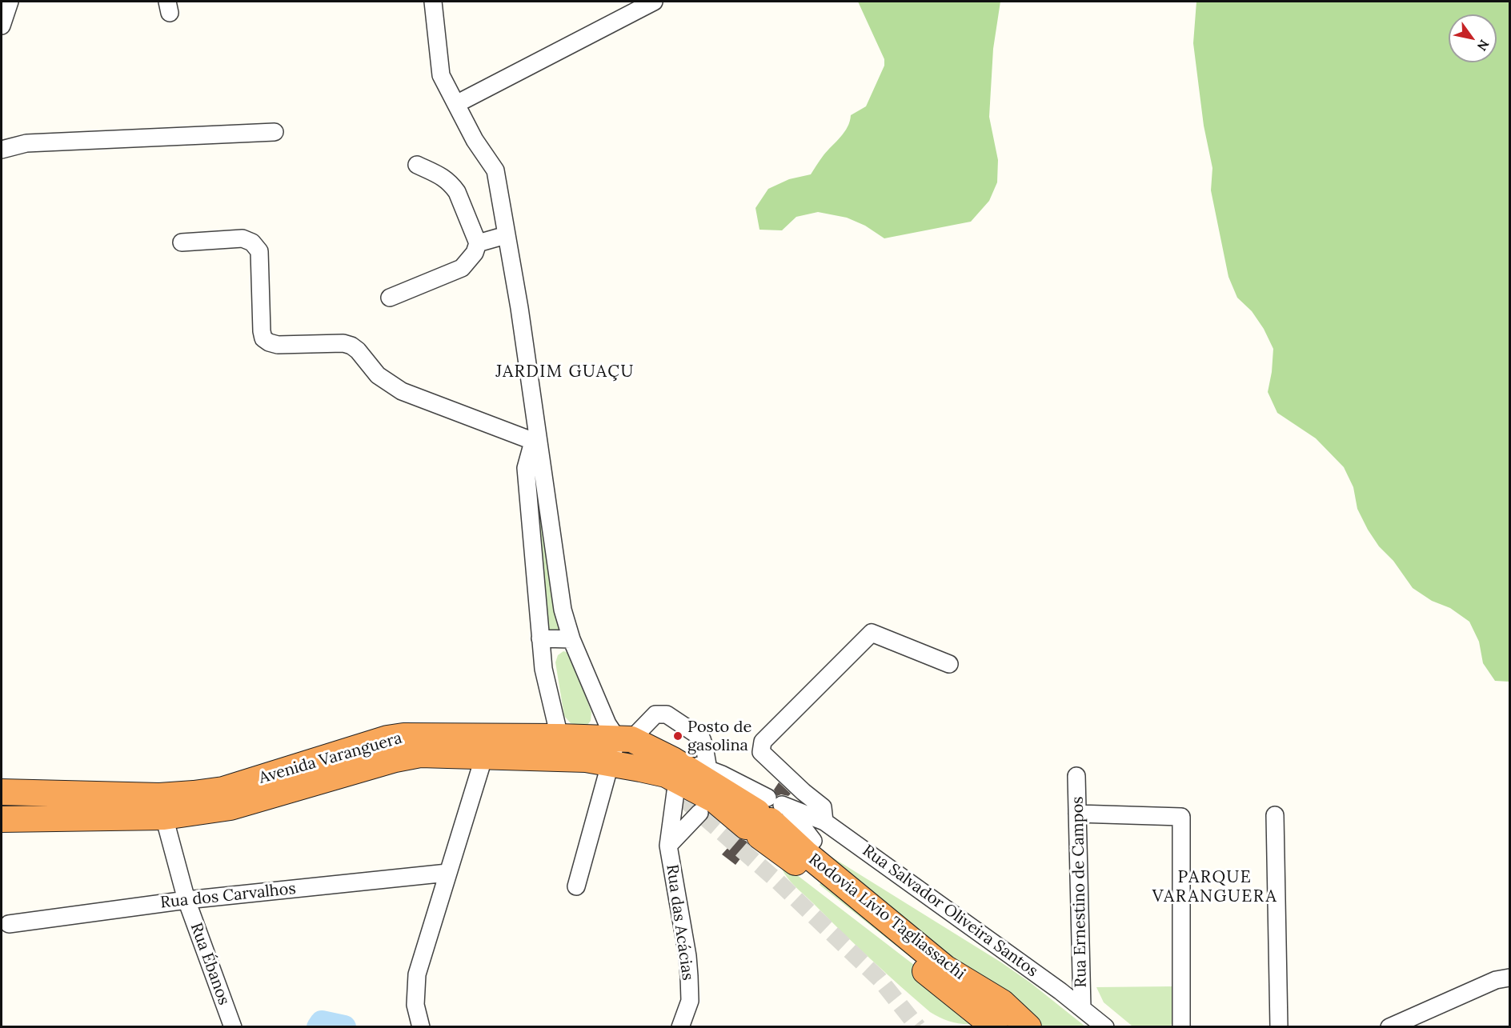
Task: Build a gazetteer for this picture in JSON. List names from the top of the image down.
{
  "streets": {
    "highway": ["Avenida Varanguera", "Rodovia Lívio Tagliassachi"],
    "street": [
      "Rua Ernestino de Campos",
      "Rua dos Carvalhos",
      "Rua Salvador Oliveira Santos",
      "Rua das Acácias",
      "Rua Ébanos"
    ]
  },
  "crossings": [
    ["Avenida Varanguera", "Rua Salvador Oliveira Santos"],
    ["Avenida Varanguera", "Rodovia Lívio Tagliassachi"],
    ["Avenida Varanguera", "Rua Ébanos"],
    ["Rua Ernestino de Campos", "Rua Salvador Oliveira Santos"],
    ["Rua dos Carvalhos", "Rua Ébanos"],
    ["Rua Salvador Oliveira Santos", "Rodovia Lívio Tagliassachi"]
  ],
  "districts": ["JARDIM GUAÇU", "PARQUE VARANGUERA"],
  "places": ["Posto de gasolina"],
  "north": "bottom right"
}
